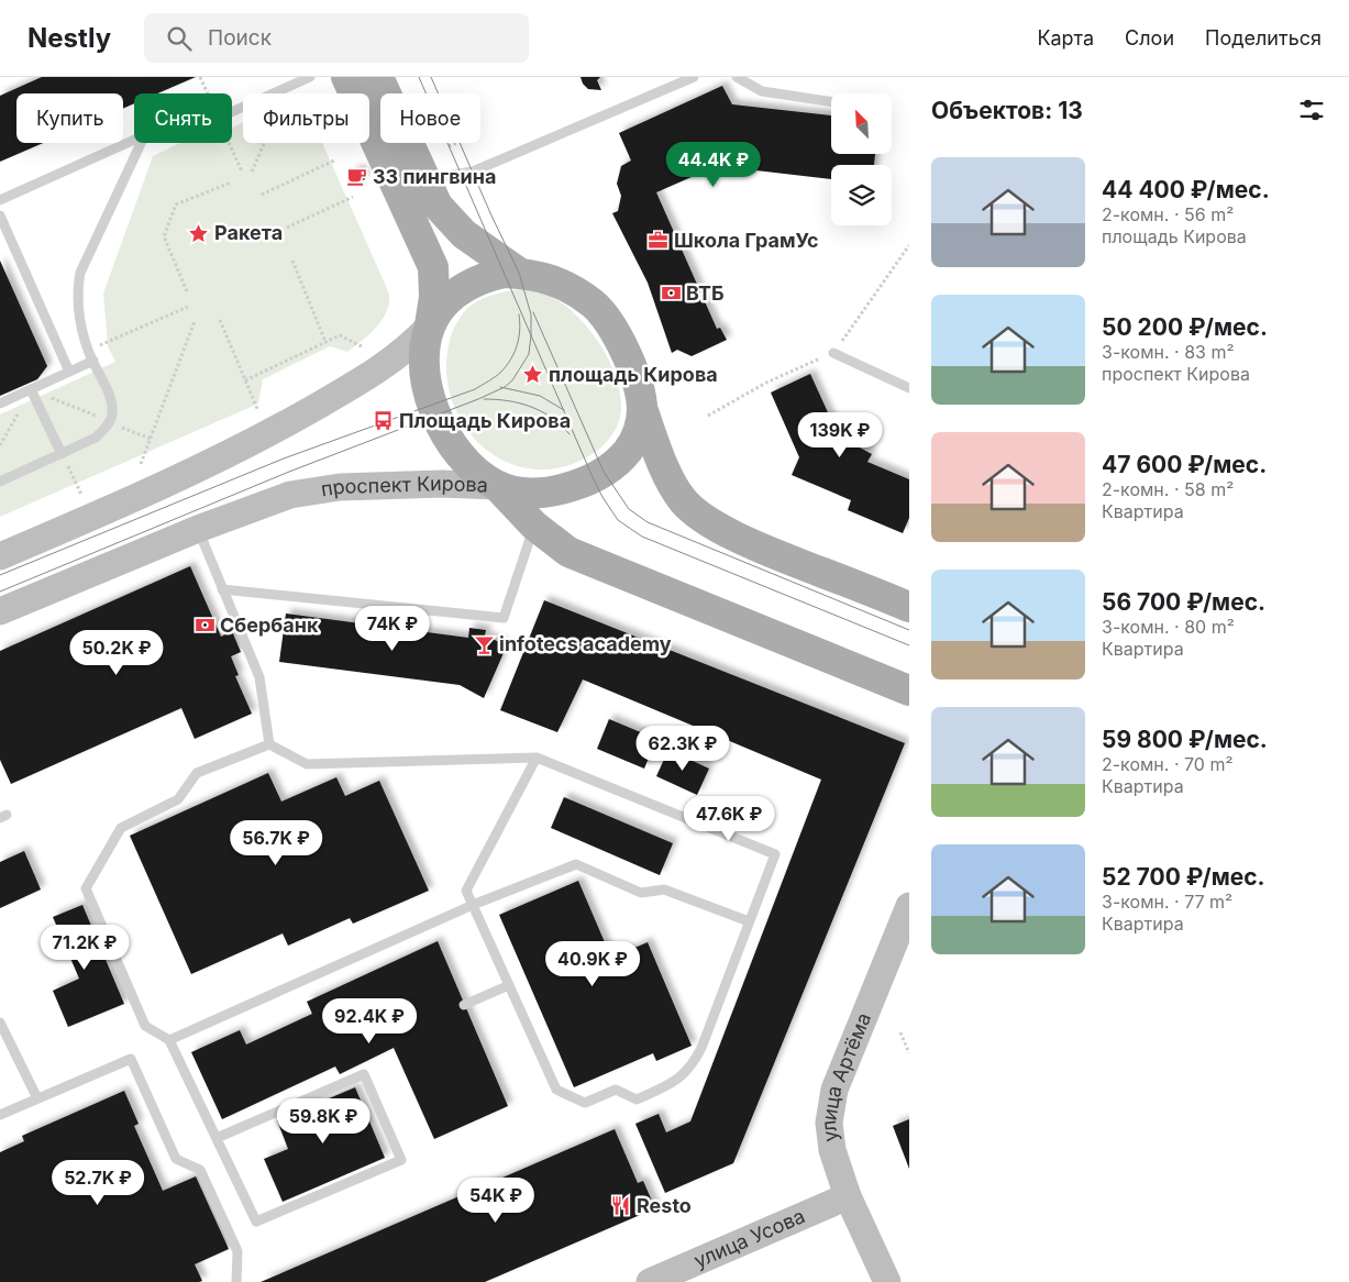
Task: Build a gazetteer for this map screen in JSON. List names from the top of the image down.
{
  "streets": {
    "main road": ["проспект Кирова", "улица Артёма", "улица Усова"]
  },
  "crossings": [
    ["улица Артёма", "улица Усова"]
  ],
  "places": {
    "cafe": ["33 пингвина"],
    "place": ["Ракета", "площадь Кирова"],
    "office": ["Школа ГрамУс"],
    "bank": ["ВТБ", "Сбербанк"],
    "bus stop": ["Площадь Кирова"],
    "bar": ["infotecs academy"],
    "restaurant": ["Resto"]
  },
  "north": "top left",
  "page": {
    "header": "Nestly",
    "search": "Поиск",
    "nav": ["Карта", "Слои", "Поделиться"],
    "heading": "Объектов: 13",
    "chip": [
      "Купить",
      "Снять",
      "Фильтры",
      "Новое"
    ],
    "price": [
      "44.4K ₽",
      "139K ₽",
      "74K ₽",
      "50.2K ₽",
      "62.3K ₽",
      "47.6K ₽",
      "56.7K ₽",
      "71.2K ₽",
      "40.9K ₽",
      "92.4K ₽",
      "59.8K ₽",
      "52.7K ₽",
      "54K ₽"
    ],
    "list": [
      {
        "name": "44 400 ₽/мес.",
        "note": "2-комн. · 56 m² · площадь Кирова"
      },
      {
        "name": "50 200 ₽/мес.",
        "note": "3-комн. · 83 m² · проспект Кирова"
      },
      {
        "name": "47 600 ₽/мес.",
        "note": "2-комн. · 58 m² · Квартира"
      },
      {
        "name": "56 700 ₽/мес.",
        "note": "3-комн. · 80 m² · Квартира"
      },
      {
        "name": "59 800 ₽/мес.",
        "note": "2-комн. · 70 m² · Квартира"
      },
      {
        "name": "52 700 ₽/мес.",
        "note": "3-комн. · 77 m² · Квартира"
      }
    ]
  }
}
